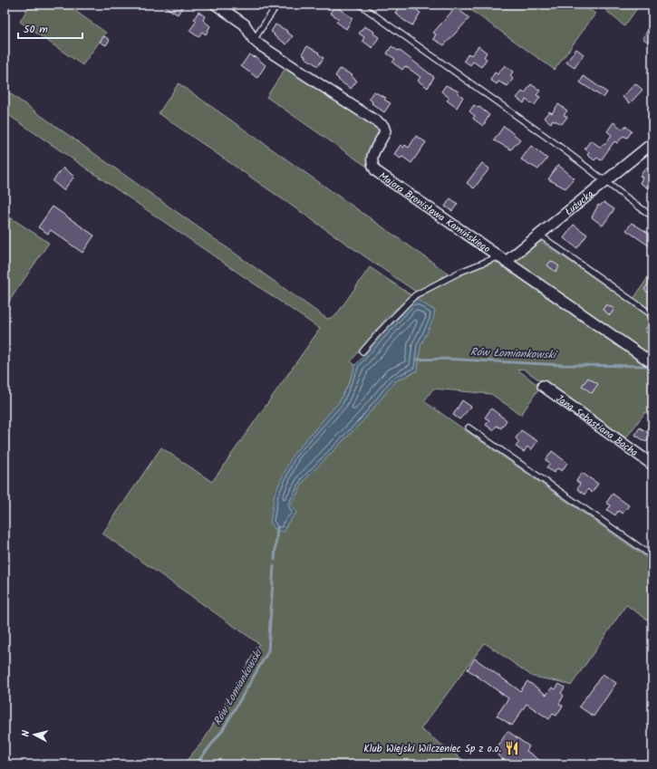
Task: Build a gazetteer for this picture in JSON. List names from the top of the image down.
{
  "streets": {
    "street": ["Łużycka", "Majora Bronisława Kamińskiego", "Jana Sebastiana Bacha"]
  },
  "crossings": [
    ["Łużycka", "Majora Bronisława Kamińskiego"]
  ],
  "water": ["Rów Łomiankowski"],
  "places": {
    "restaurant": ["Klub Wiejski Wilczeniec Sp z o.o."]
  },
  "scale_bar": "50 m",
  "north": "left"
}
